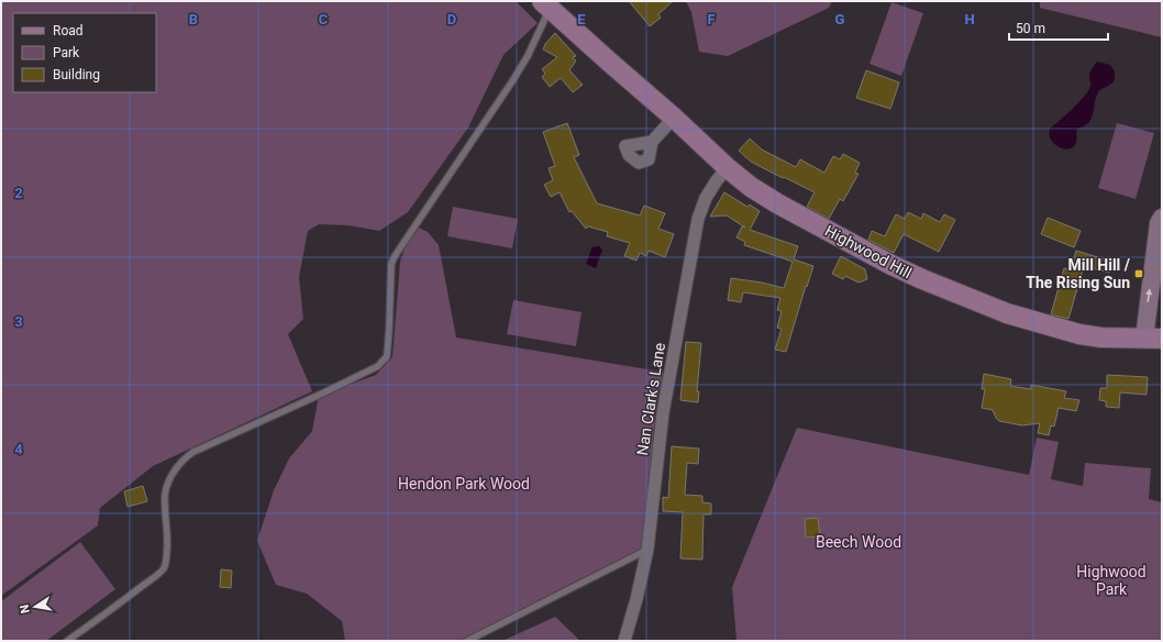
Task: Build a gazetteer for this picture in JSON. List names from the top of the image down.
{
  "streets": {
    "main road": ["Highwood Hill"],
    "street": ["Nan Clark's Lane"]
  },
  "crossings": [
    ["Highwood Hill", "Nan Clark's Lane"]
  ],
  "parks": ["Hendon Park Wood", "Beech Wood", "Highwood Park"],
  "places": {
    "transit": ["Mill Hill / The Rising Sun"]
  },
  "legend": ["Road", "Park", "Building"],
  "scale_bar": "50 m",
  "north": "left",
  "grid": {
    "columns": [
      "B",
      "C",
      "D",
      "E",
      "F",
      "G",
      "H"
    ],
    "rows": ["2", "3", "4"]
  }
}
